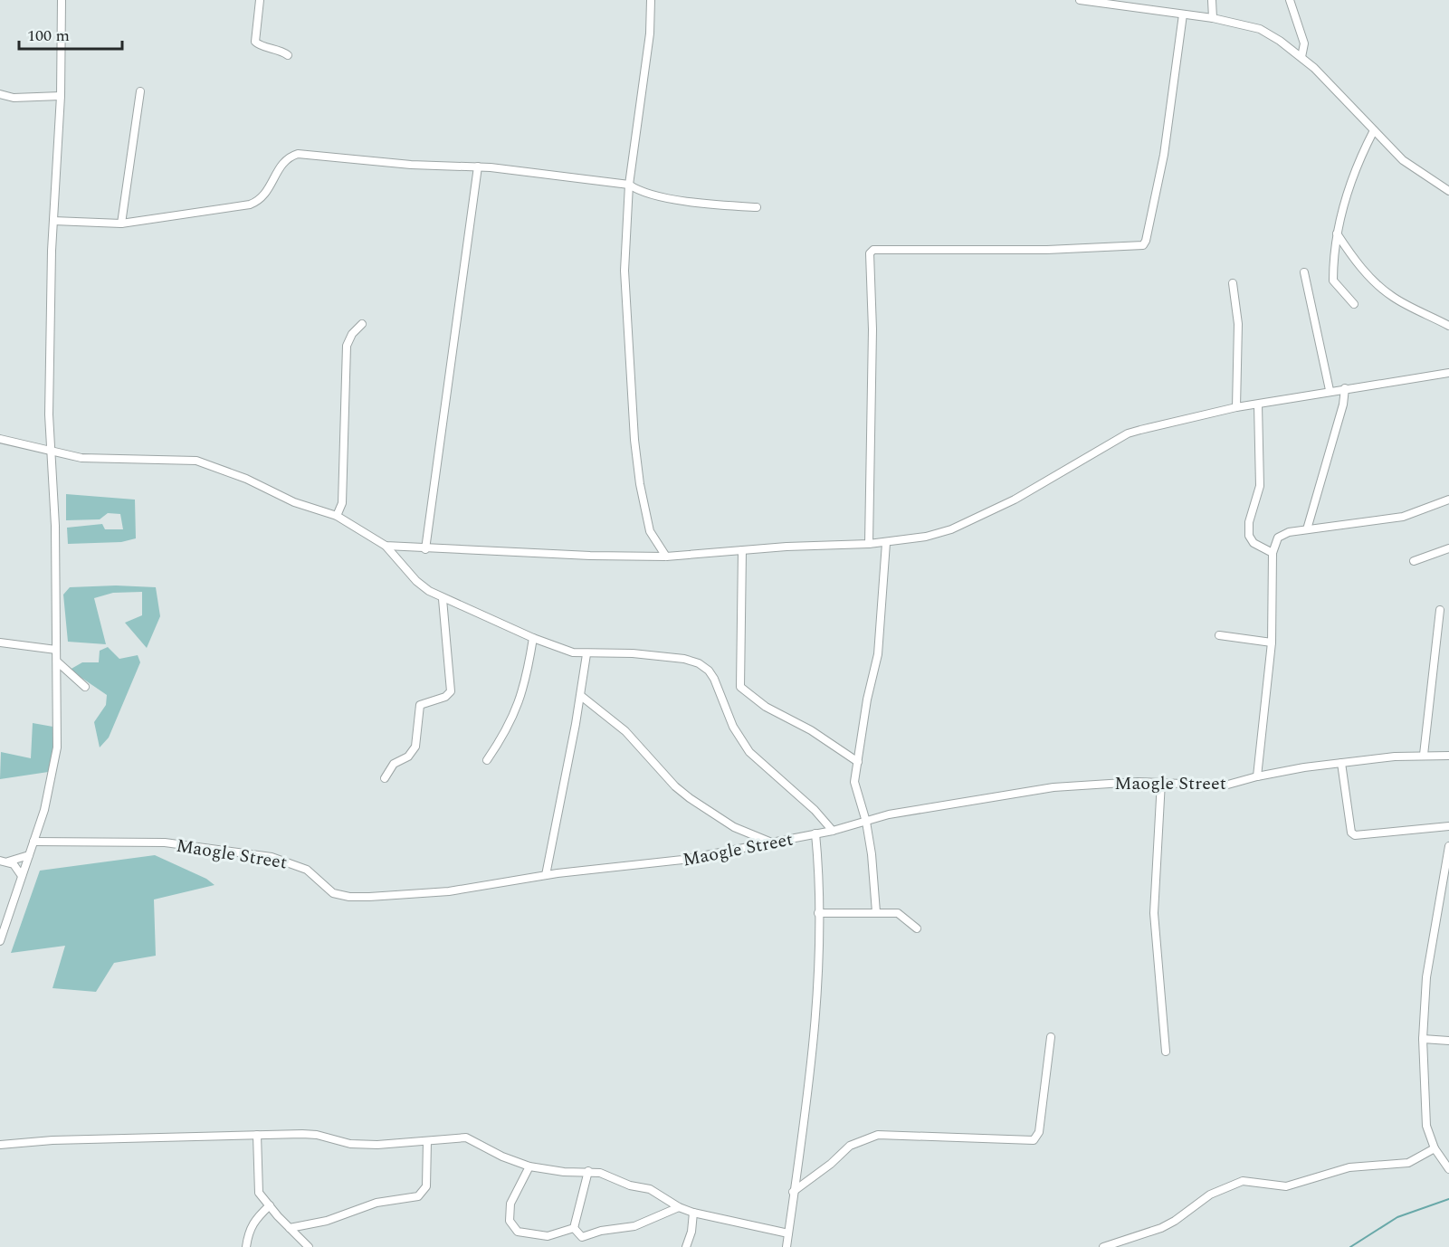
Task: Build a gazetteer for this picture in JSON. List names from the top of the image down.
{
  "streets": {
    "street": ["Maogle Street"]
  },
  "scale_bar": "100 m"
}
